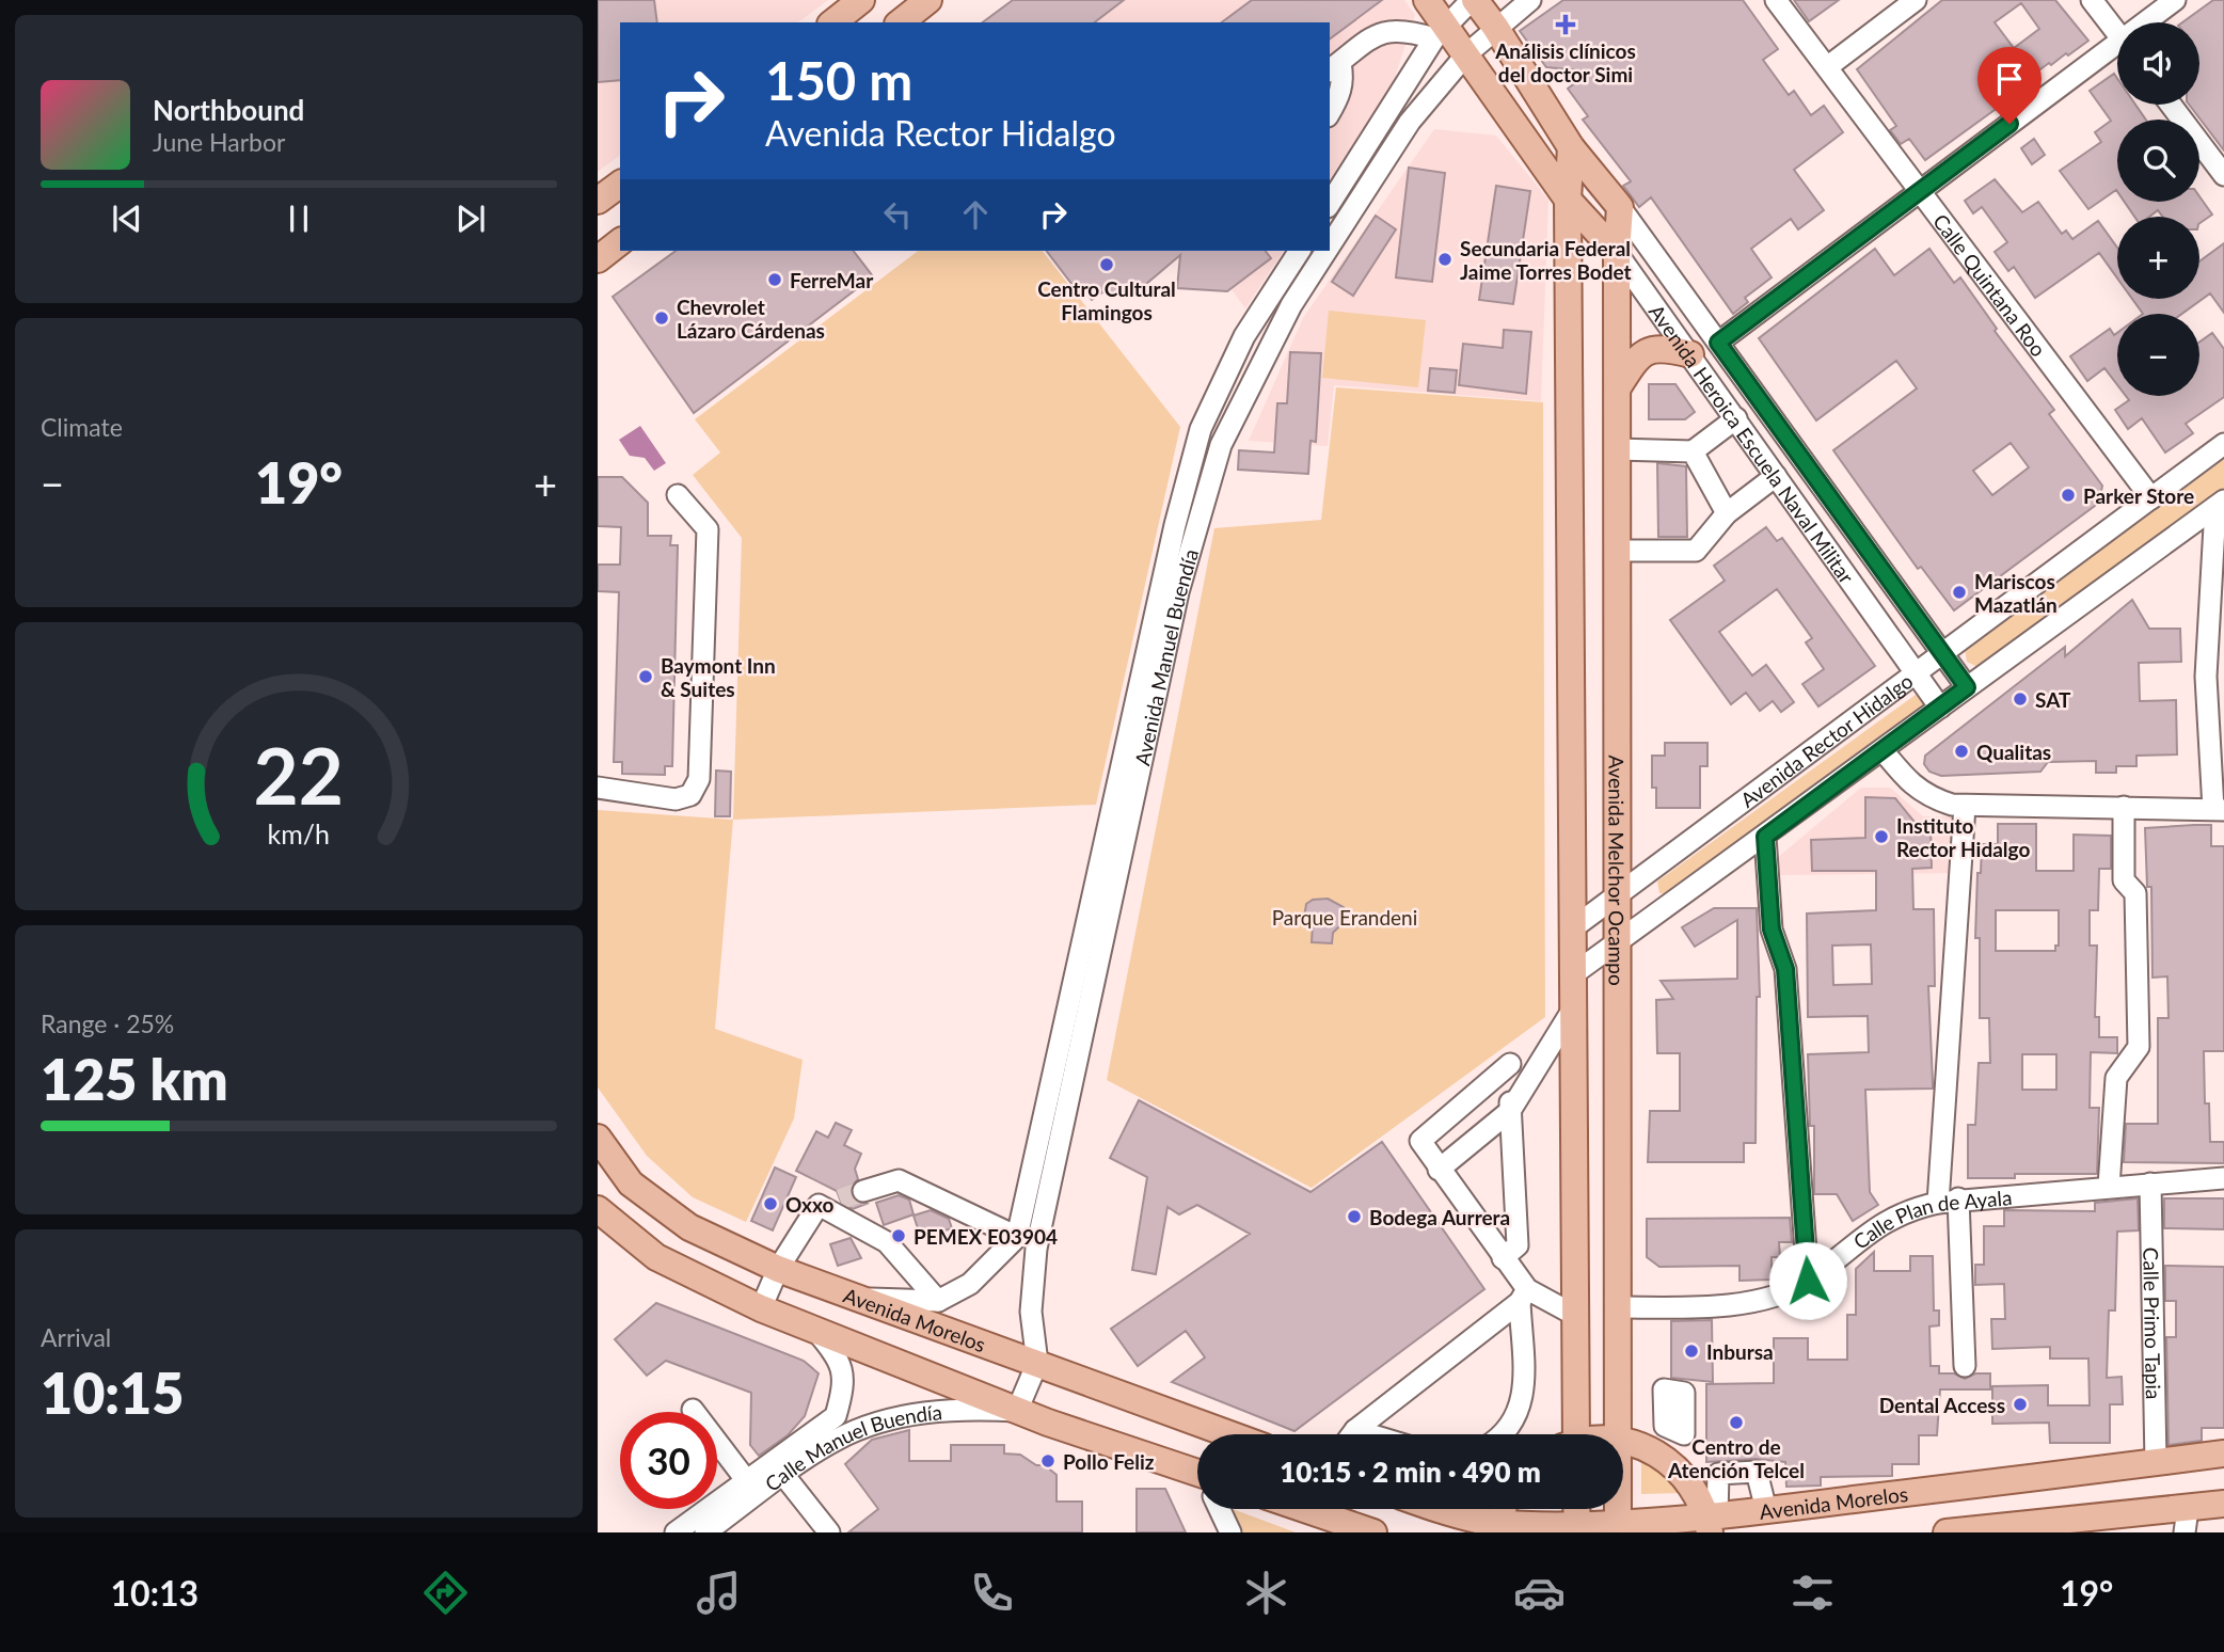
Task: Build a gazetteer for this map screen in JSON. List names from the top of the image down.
{
  "streets": {
    "main road": ["Avenida Heroica Escuela Naval Militar", "Avenida Melchor Ocampo", "Avenida Morelos"],
    "street": [
      "Calle Quintana Roo",
      "Avenida Manuel Buendía",
      "Avenida Rector Hidalgo",
      "Calle Plan de Ayala",
      "Calle Primo Tapia",
      "Calle Manuel Buendía"
    ]
  },
  "crossings": [
    ["Calle Quintana Roo", "Avenida Rector Hidalgo"],
    ["Avenida Heroica Escuela Naval Militar", "Avenida Manuel Buendía"],
    ["Avenida Heroica Escuela Naval Militar", "Avenida Rector Hidalgo"],
    ["Avenida Heroica Escuela Naval Militar", "Avenida Melchor Ocampo"],
    ["Avenida Manuel Buendía", "Avenida Morelos"],
    ["Avenida Rector Hidalgo", "Avenida Melchor Ocampo"],
    ["Avenida Melchor Ocampo", "Calle Plan de Ayala"],
    ["Avenida Melchor Ocampo", "Avenida Morelos"],
    ["Calle Plan de Ayala", "Calle Primo Tapia"],
    ["Avenida Morelos", "Calle Primo Tapia"],
    ["Avenida Morelos", "Calle Manuel Buendía"]
  ],
  "parks": ["Parque Erandeni"],
  "places": {
    "health": ["Análisis clínicos del doctor Simi"],
    "other": [
      "Secundaria Federal Jaime Torres Bodet",
      "Centro Cultural Flamingos",
      "FerreMar",
      "Chevrolet Lázaro Cárdenas",
      "Parker Store",
      "Mariscos Mazatlán",
      "Baymont Inn & Suites",
      "SAT",
      "Qualitas",
      "Instituto Rector Hidalgo",
      "Oxxo",
      "Bodega Aurrera",
      "PEMEX E03904",
      "Inbursa",
      "Dental Access",
      "Centro de Atención Telcel",
      "Pollo Feliz"
    ]
  },
  "page": {
    "map_buttons": ["+", "−"],
    "turn": ["150 m", "Avenida Rector Hidalgo"],
    "song": ["Northbound", "June Harbor"],
    "tile": [
      "Climate",
      ["Range · 25%", "125 km"],
      ["Arrival", "10:15"]
    ],
    "heat": ["−", "19°", "+"],
    "limit": "30",
    "trip": "10:15 · 2 min · 490 m",
    "tabs": ["10:13", "19°"],
    "gauge": ["22", "km/h"]
  }
}
